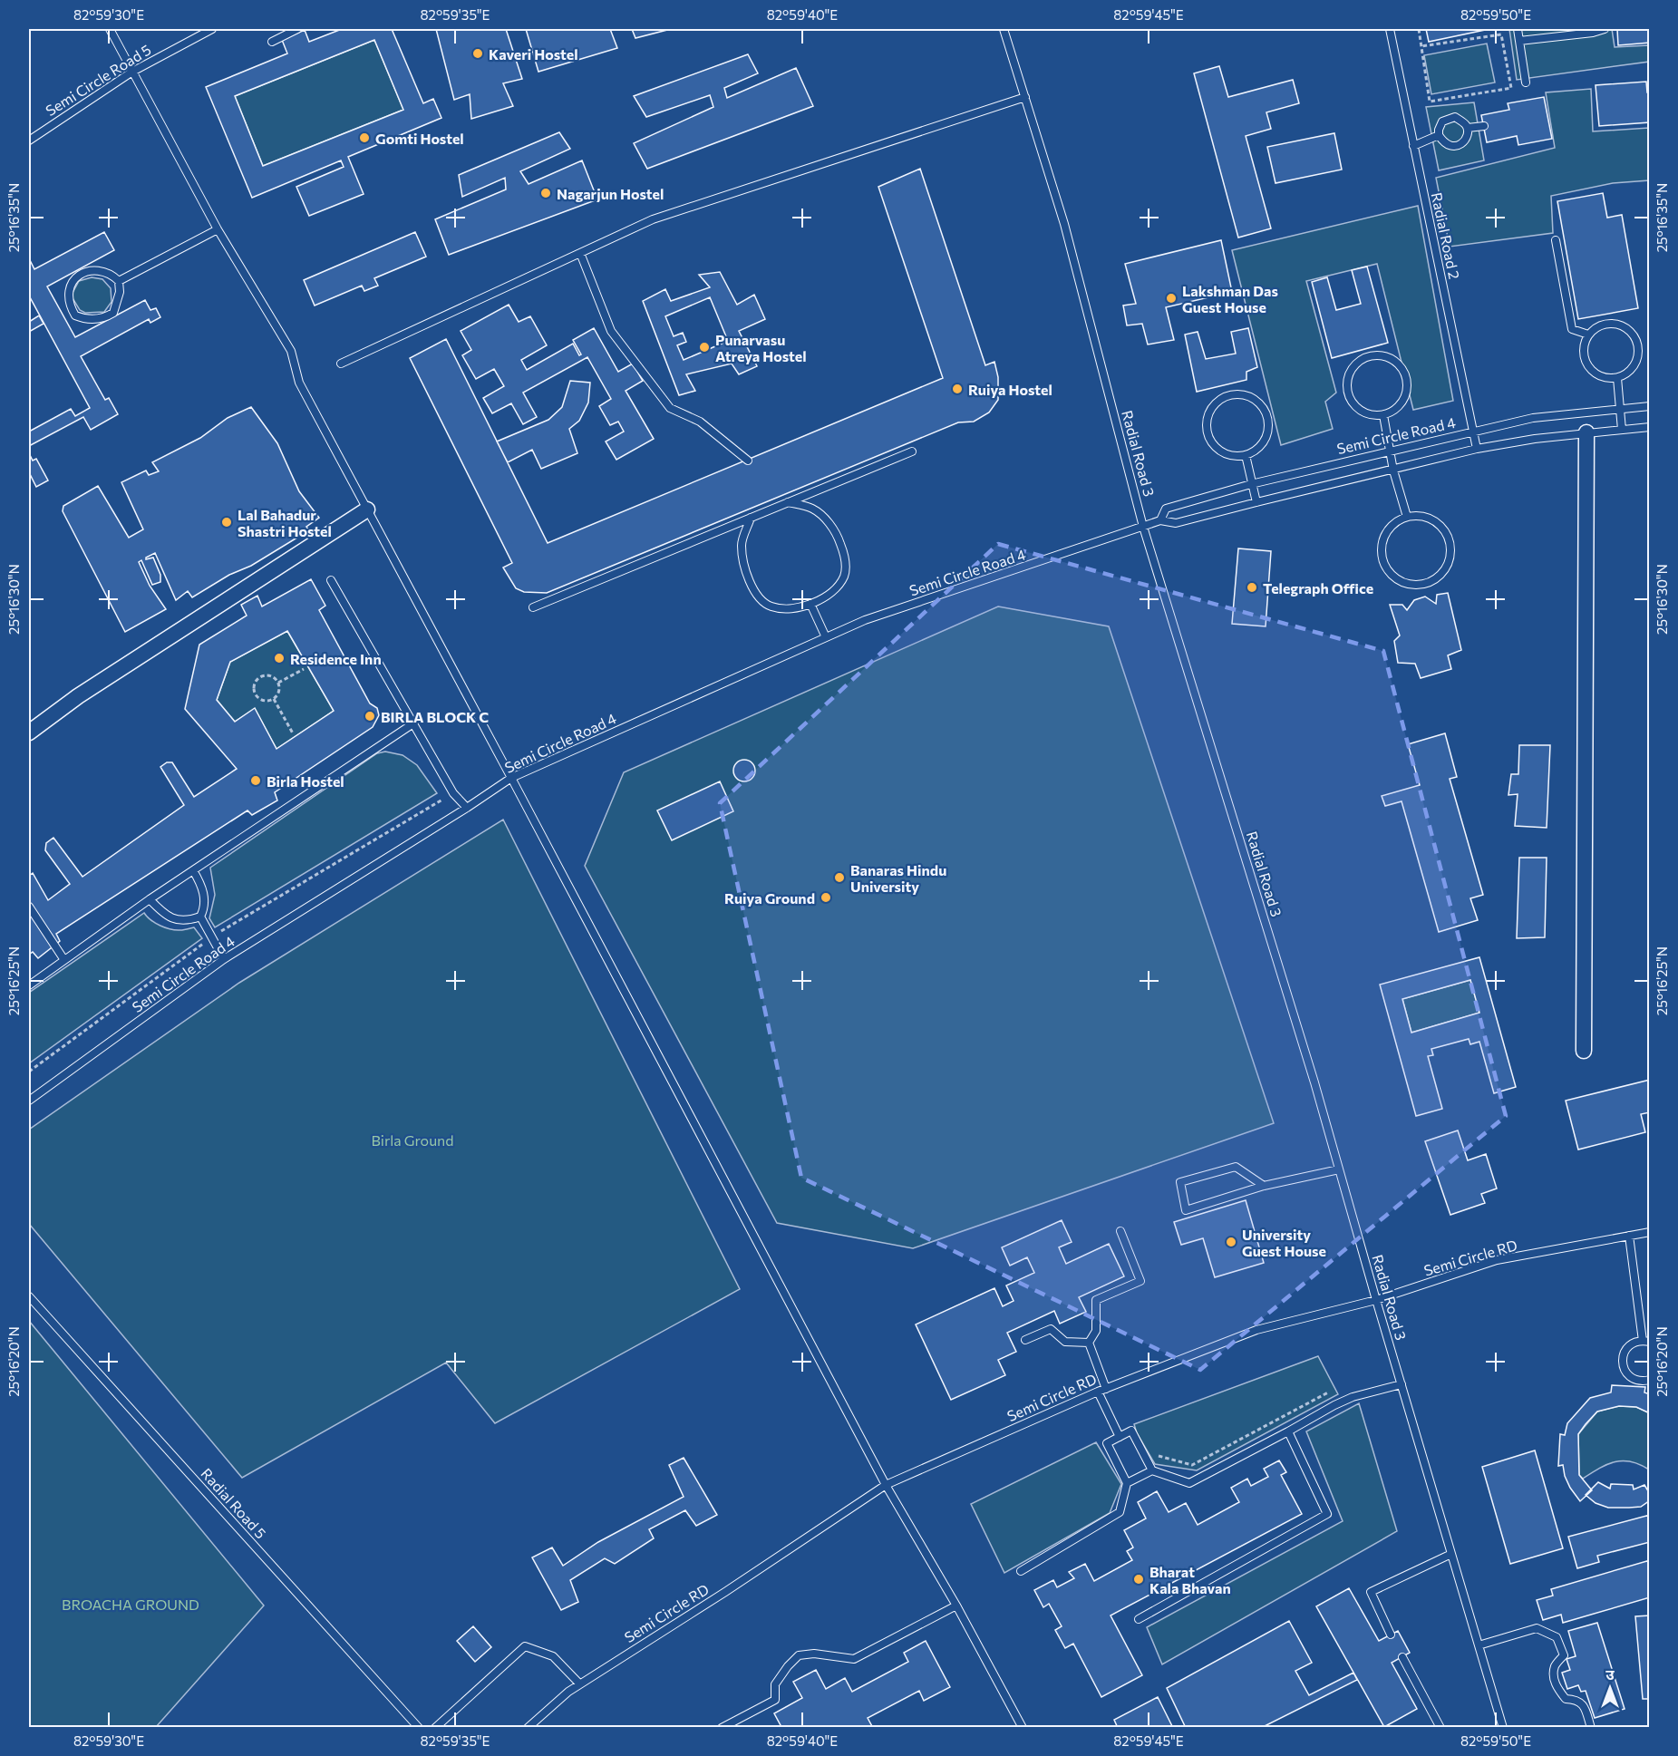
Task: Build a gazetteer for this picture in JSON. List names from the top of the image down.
{
  "streets": {
    "lane": [
      "Semi Circle Road 5",
      "Radial Road 2",
      "Semi Circle Road 4",
      "Radial Road 3",
      "Semi Circle RD",
      "Radial Road 5"
    ]
  },
  "crossings": [
    ["Radial Road 2", "Semi Circle Road 4"],
    ["Semi Circle Road 4", "Radial Road 3"],
    ["Radial Road 3", "Semi Circle RD"]
  ],
  "parks": ["Birla Ground", "BROACHA GROUND"],
  "places": [
    "Kaveri Hostel",
    "Gomti Hostel",
    "Nagarjun Hostel",
    "Lakshman Das Guest House",
    "Punarvasu Atreya Hostel",
    "Ruiya Hostel",
    "Lal Bahadur Shastri Hostel",
    "Telegraph Office",
    "Residence Inn",
    "BIRLA BLOCK C",
    "Birla Hostel",
    "Banaras Hindu University",
    "Ruiya Ground",
    "University Guest House",
    "Bharat Kala Bhavan"
  ],
  "north": "top",
  "coordinates": [
    "82°59'30\"E",
    "82°59'35\"E",
    "82°59'40\"E",
    "82°59'45\"E",
    "82°59'50\"E",
    "25°16'35\"N",
    "25°16'30\"N",
    "25°16'25\"N",
    "25°16'20\"N"
  ]
}
